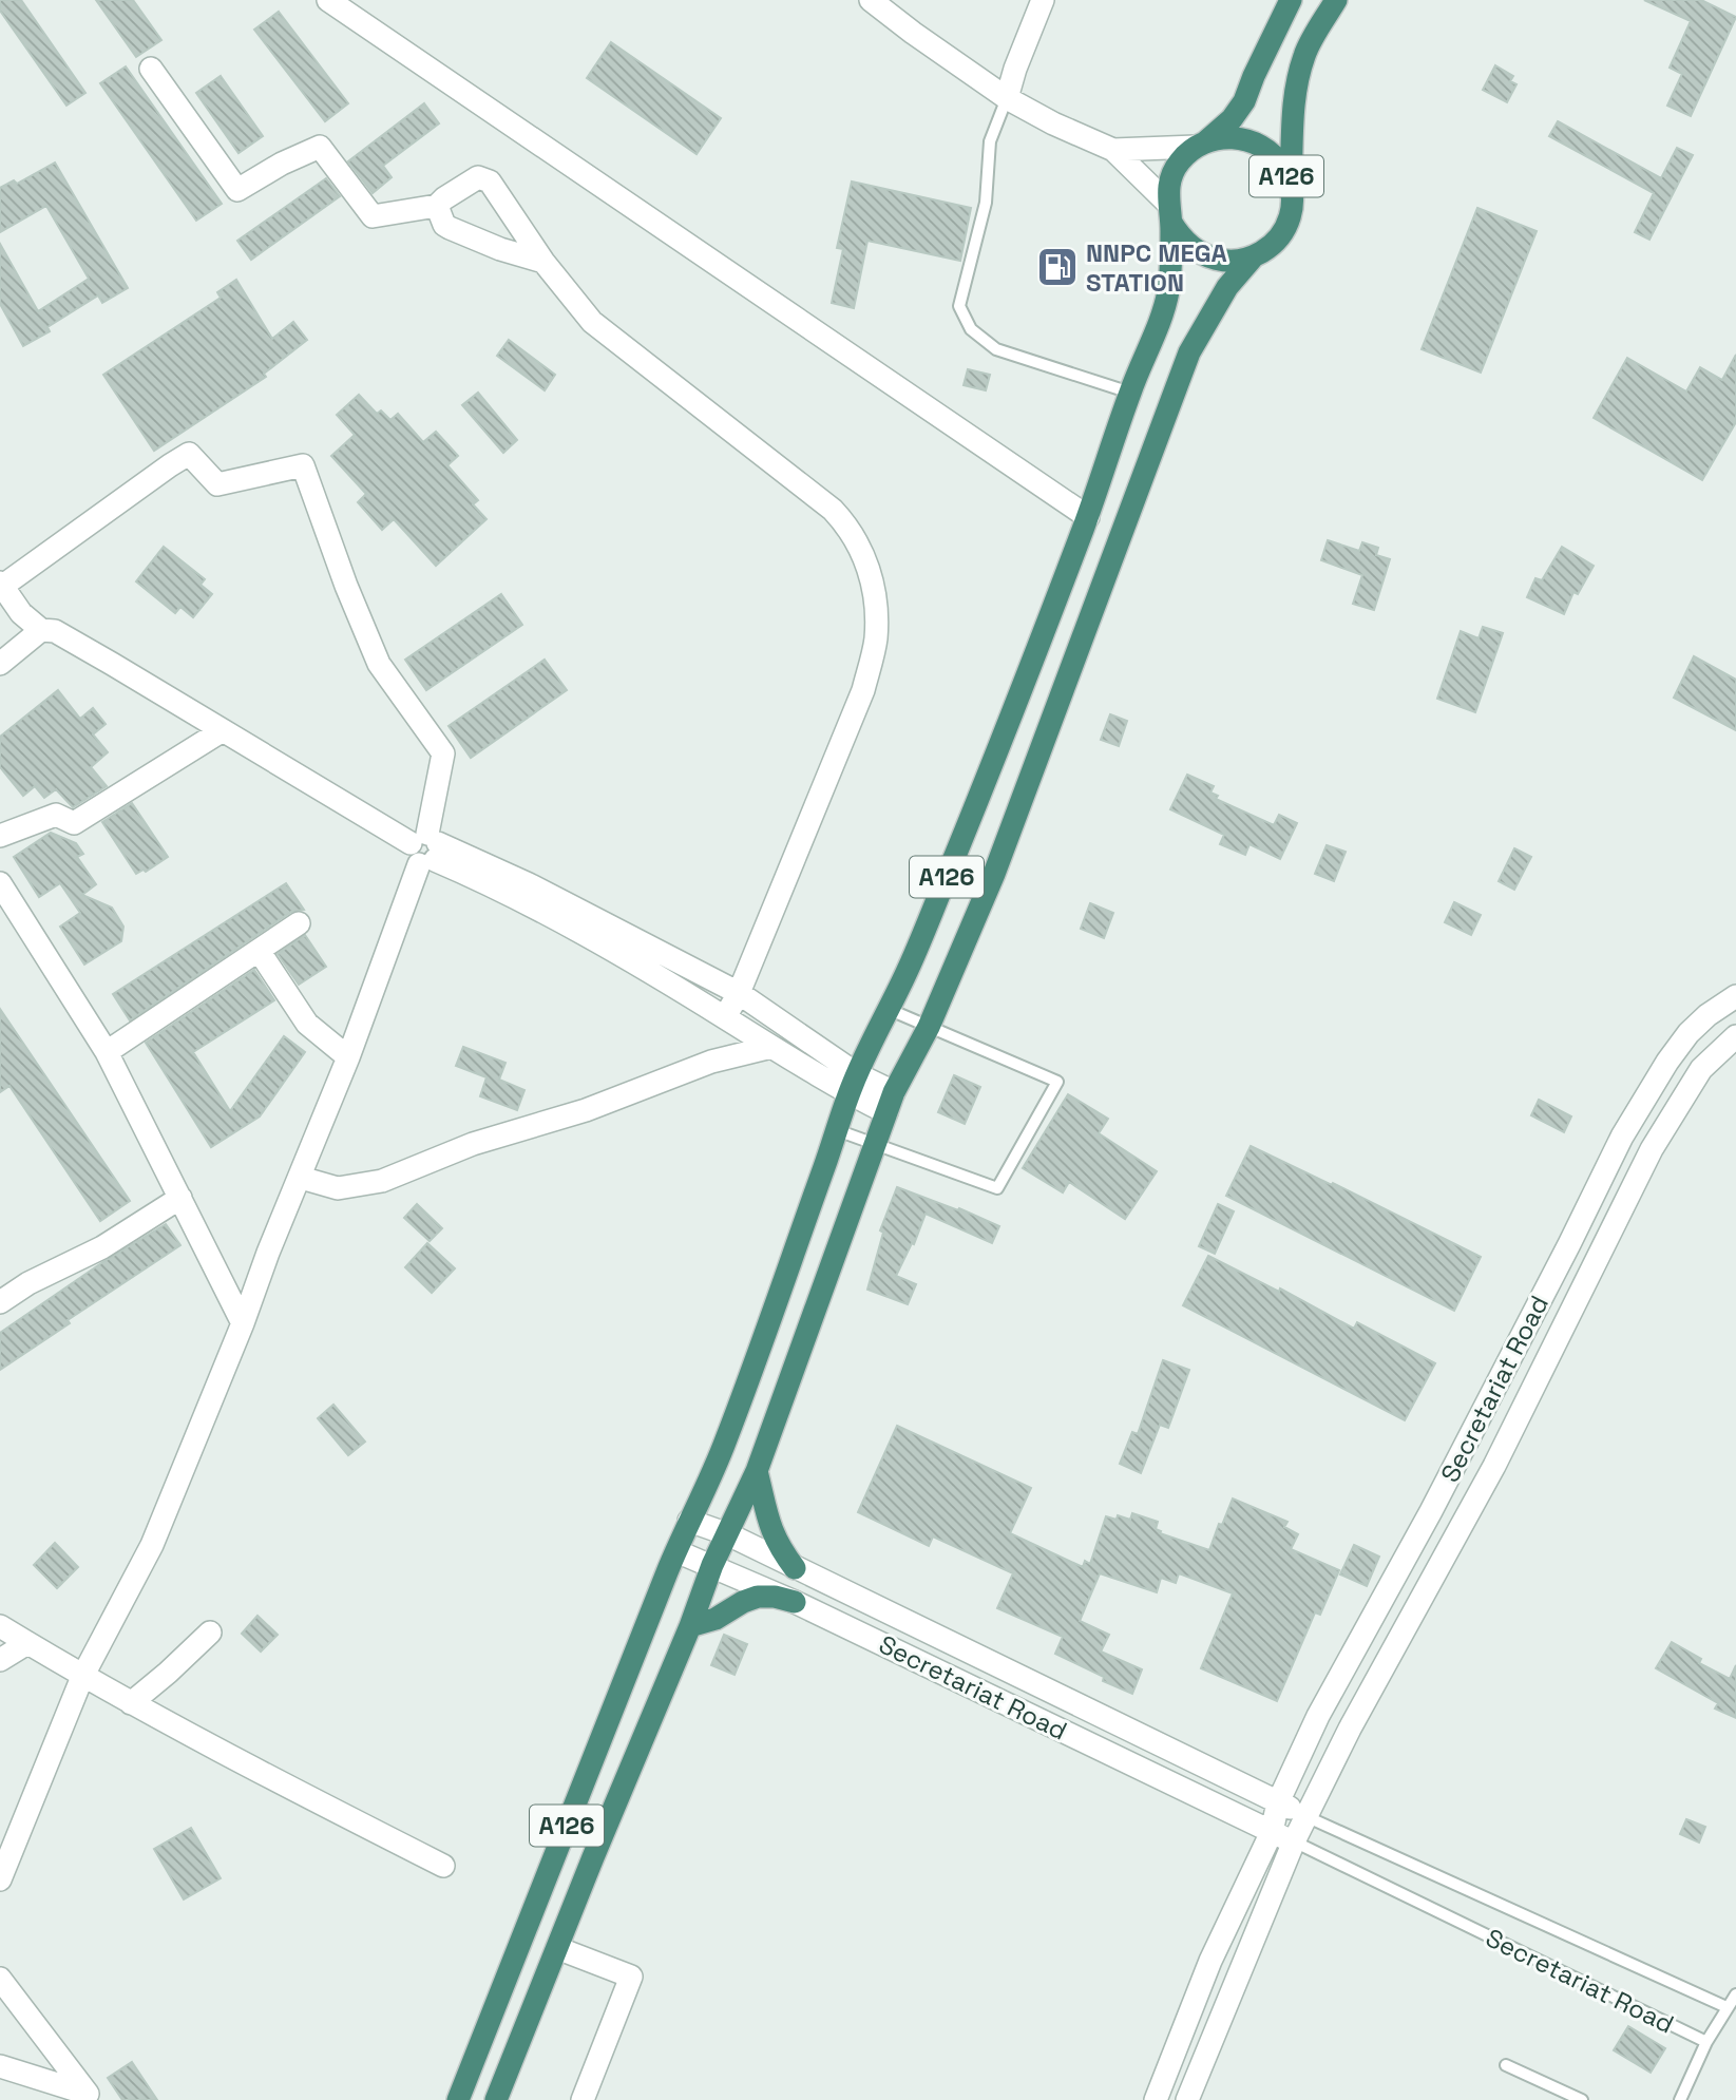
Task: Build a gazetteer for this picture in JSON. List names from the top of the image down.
{
  "streets": {
    "highway": ["A126"],
    "street": ["Secretariat Road"]
  },
  "crossings": [
    ["A126", "Secretariat Road"]
  ],
  "places": {
    "fuel station": ["NNPC MEGA STATION"]
  }
}
